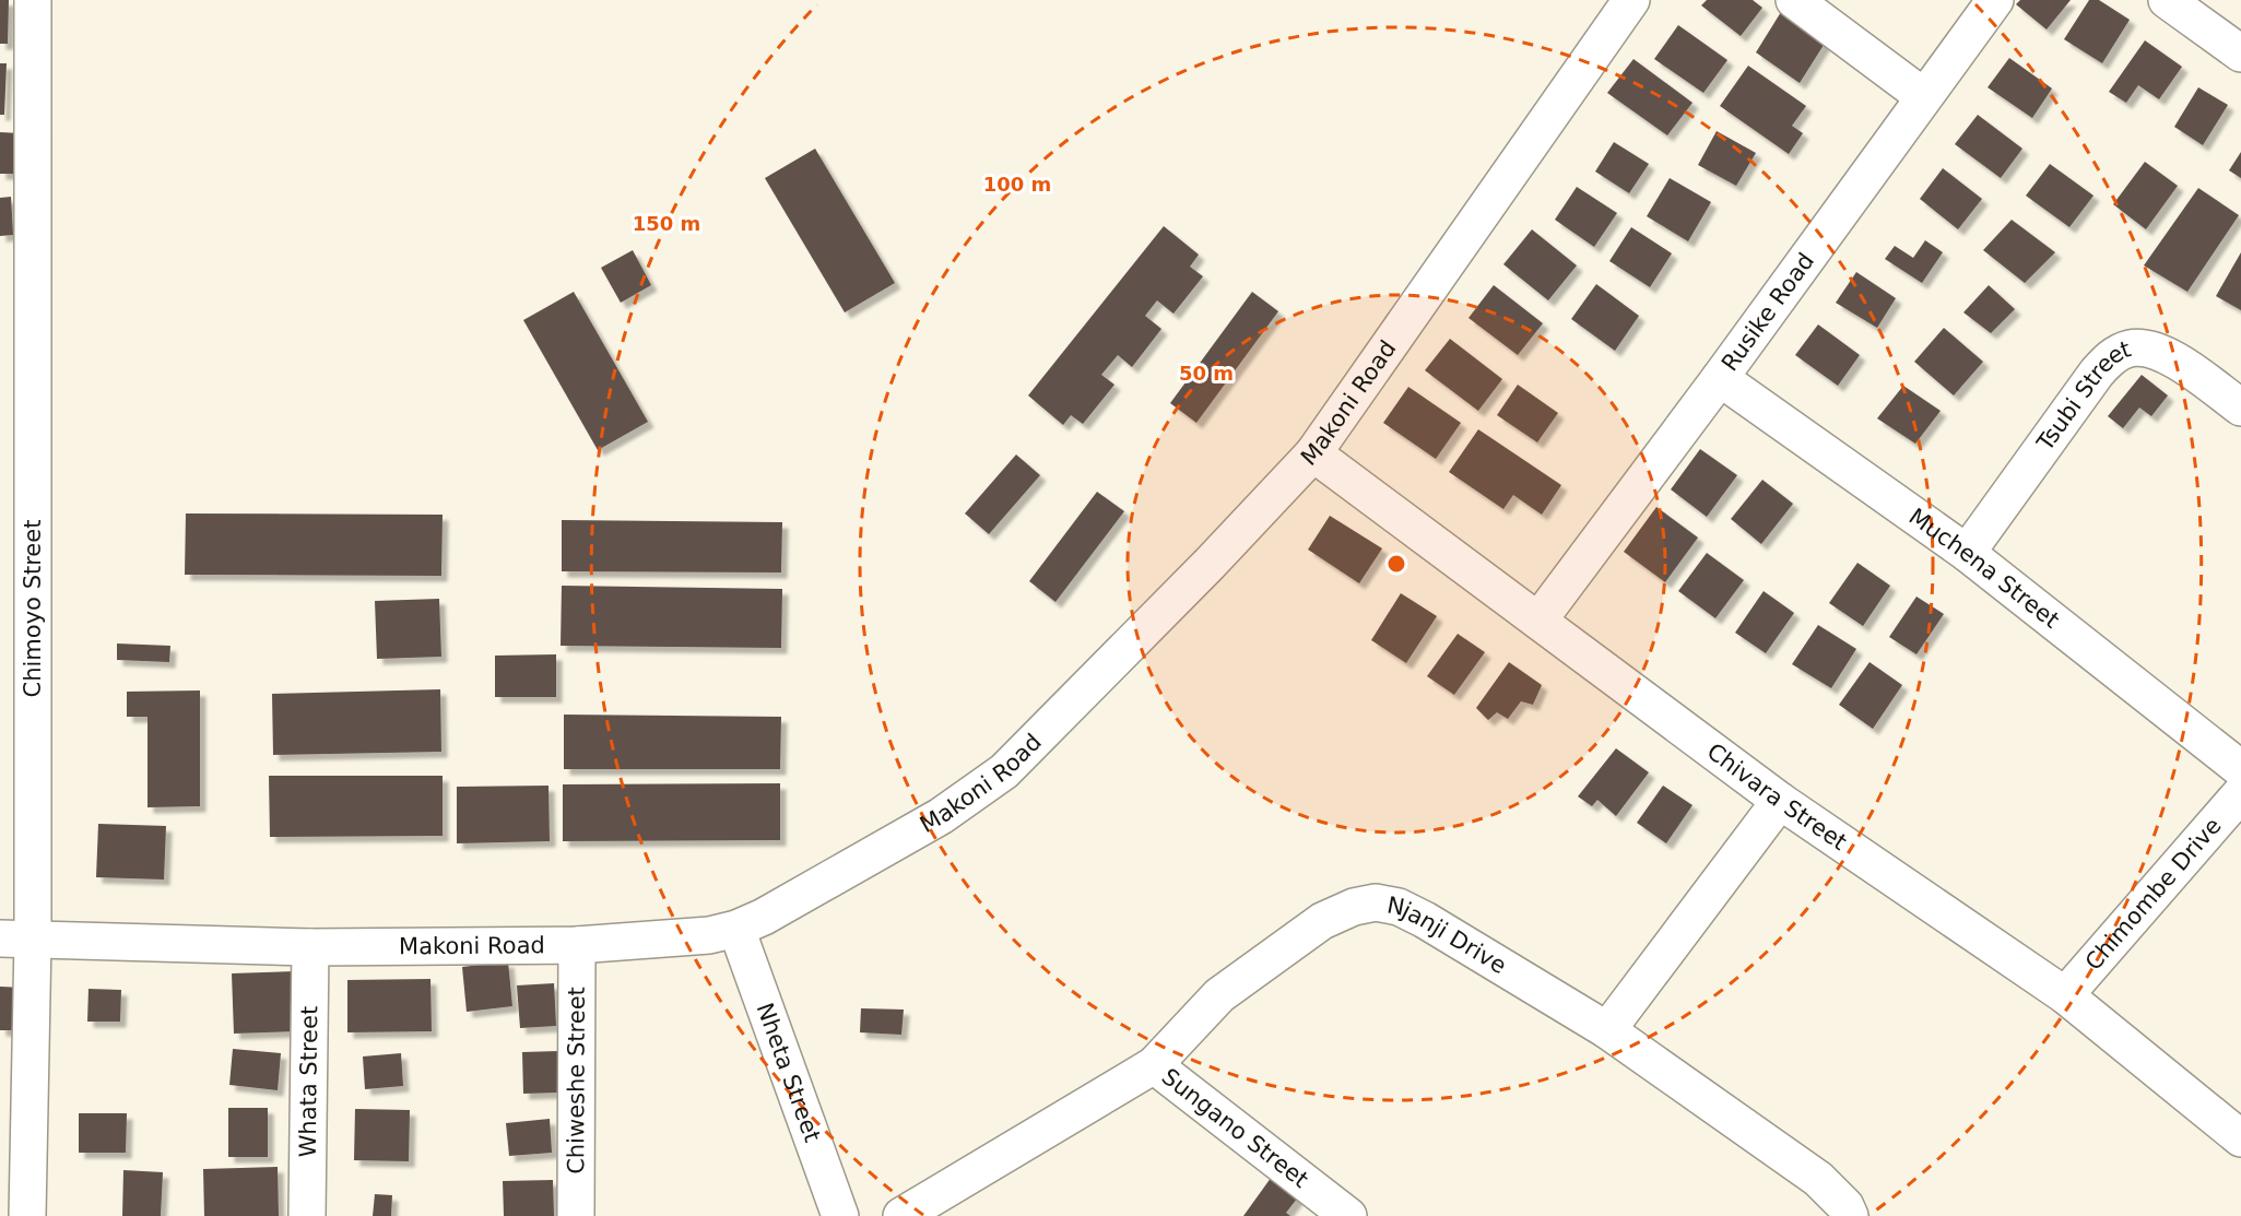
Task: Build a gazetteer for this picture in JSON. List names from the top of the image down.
{
  "streets": {
    "street": [
      "Rusike Road",
      "Makoni Road",
      "Tsubi Street",
      "Muchena Street",
      "Chimoyo Street",
      "Chivara Street",
      "Chimombe Drive",
      "Njanji Drive",
      "Nheta Street",
      "Chiweshe Street",
      "Whata Street",
      "Sungano Street"
    ]
  },
  "crossings": [
    ["Rusike Road", "Muchena Street"],
    ["Rusike Road", "Chivara Street"],
    ["Makoni Road", "Chimoyo Street"],
    ["Makoni Road", "Chivara Street"],
    ["Makoni Road", "Nheta Street"],
    ["Makoni Road", "Chiweshe Street"],
    ["Makoni Road", "Whata Street"],
    ["Tsubi Street", "Muchena Street"],
    ["Chivara Street", "Chimombe Drive"],
    ["Njanji Drive", "Sungano Street"]
  ],
  "rings": ["100 m", "150 m", "50 m"]
}
